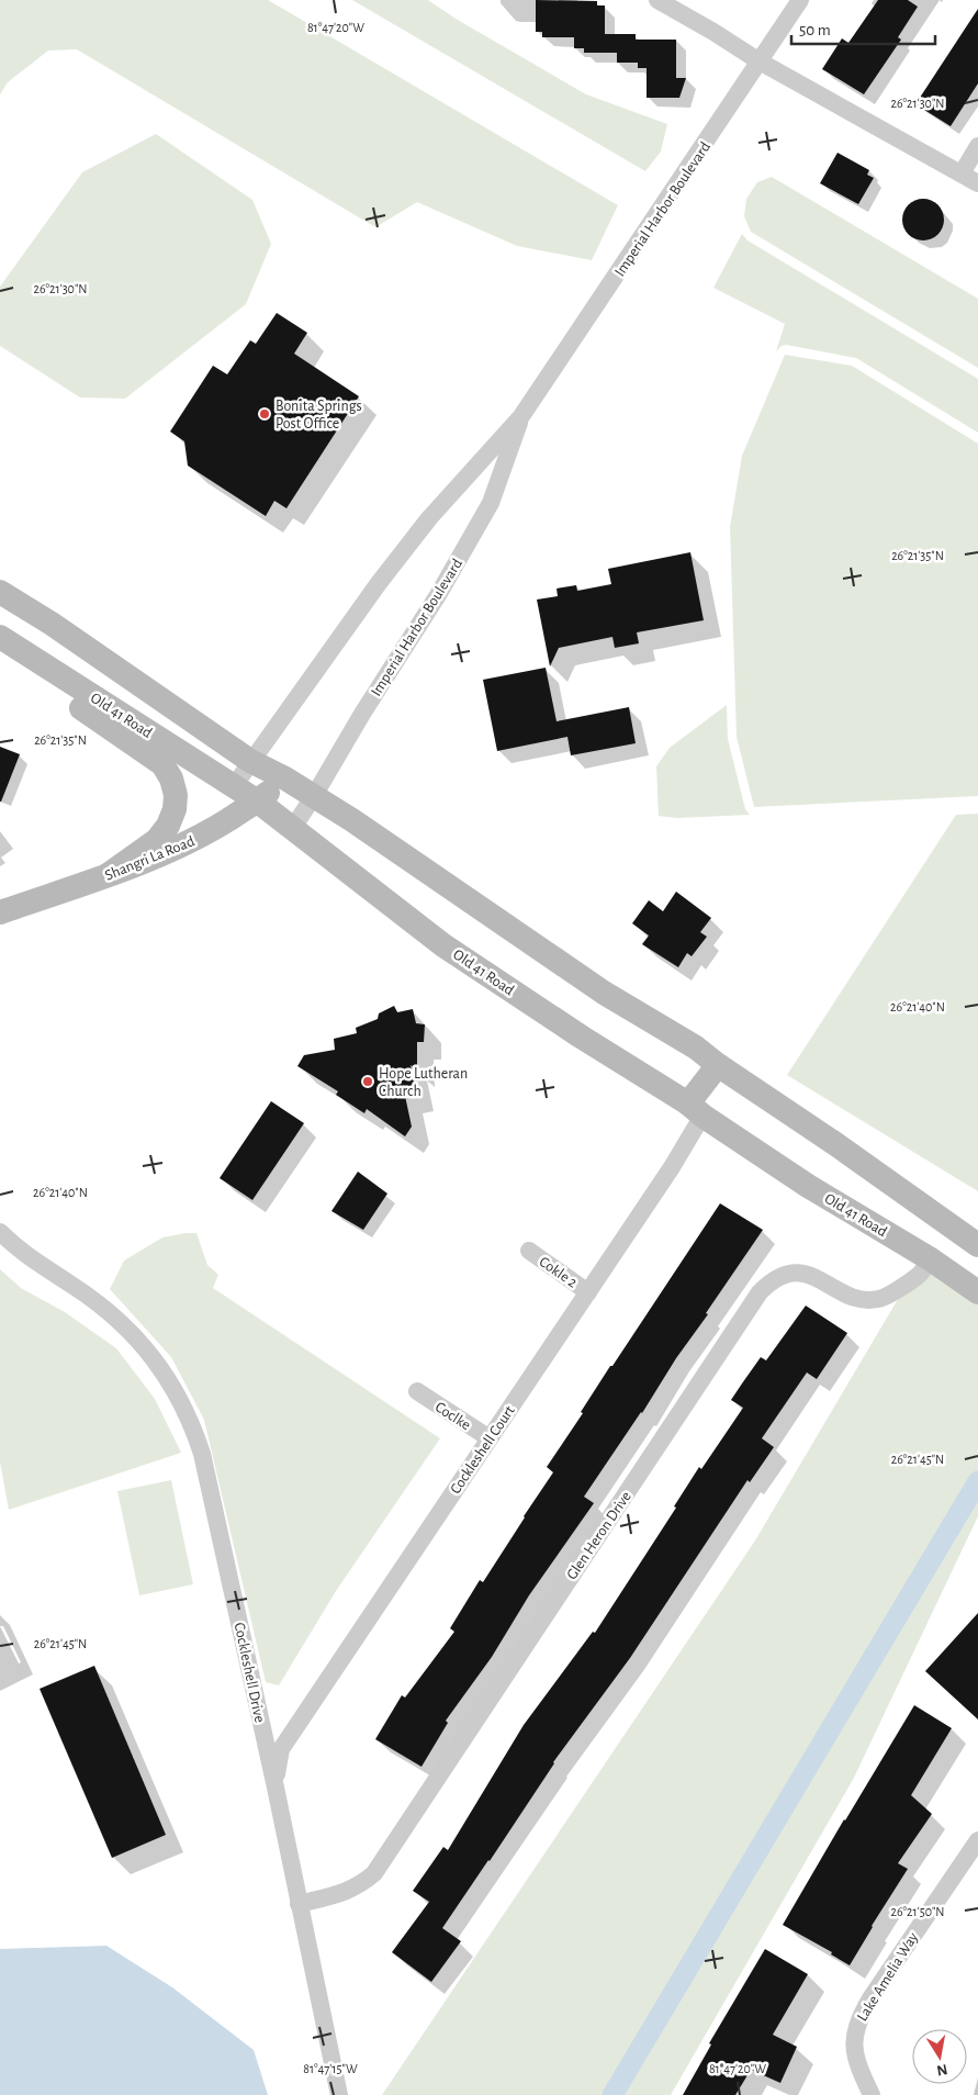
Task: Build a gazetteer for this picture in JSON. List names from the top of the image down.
{
  "streets": {
    "street": [
      "Imperial Harbor Boulevard",
      "Old 41 Road",
      "Shangri La Road",
      "Cokle 2",
      "Coclke",
      "Cockleshell Court",
      "Glen Heron Drive",
      "Cockleshell Drive",
      "Lake Amelia Way"
    ]
  },
  "crossings": [
    ["Imperial Harbor Boulevard", "Old 41 Road"],
    ["Old 41 Road", "Shangri La Road"],
    ["Old 41 Road", "Cockleshell Court"],
    ["Old 41 Road", "Glen Heron Drive"],
    ["Cokle 2", "Cockleshell Court"],
    ["Coclke", "Cockleshell Court"],
    ["Cockleshell Court", "Cockleshell Drive"],
    ["Glen Heron Drive", "Cockleshell Drive"]
  ],
  "places": ["Bonita Springs Post Office", "Hope Lutheran Church"],
  "scale_bar": "50 m",
  "north": "bottom",
  "coordinates": [
    "81°47'20\"W",
    "26°21'30\"N",
    "26°21'35\"N",
    "26°21'40\"N",
    "26°21'45\"N",
    "26°21'50\"N",
    "81°47'15\"W"
  ]
}
